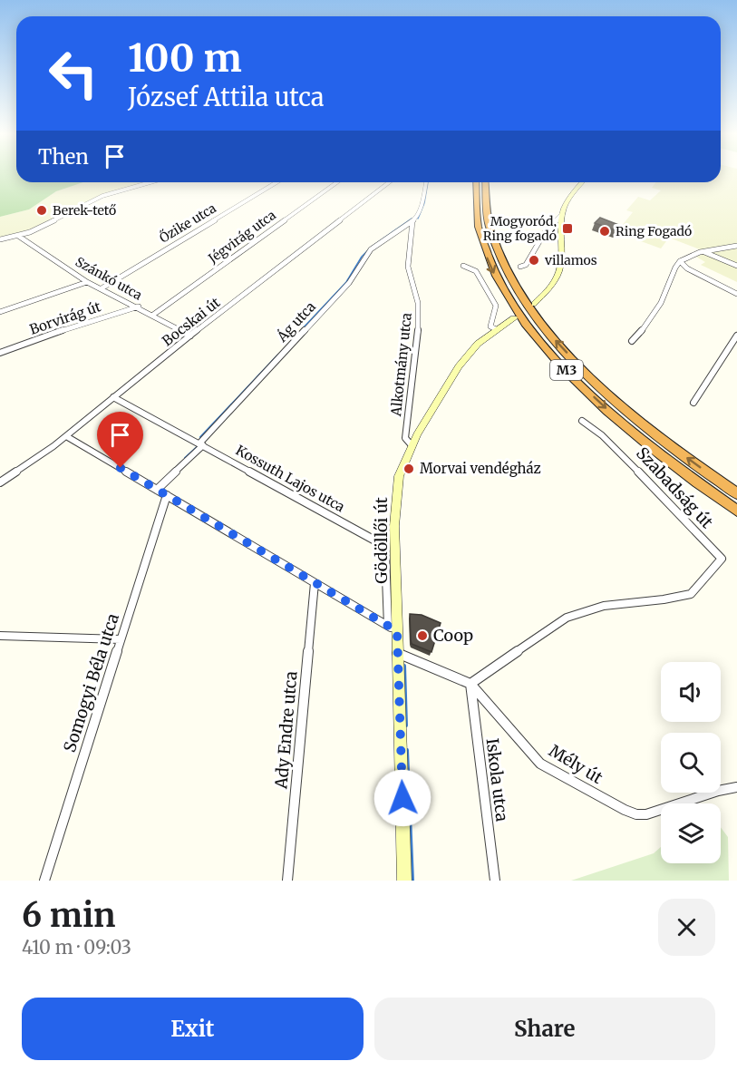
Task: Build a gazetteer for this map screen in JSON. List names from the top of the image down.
{
  "streets": {
    "highway": ["M3"],
    "main road": ["Gödöllői út"],
    "street": [
      "Őzike utca",
      "Jégvirág utca",
      "Szánkó utca",
      "Borvirág út",
      "Bocskai út",
      "Ág utca",
      "Alkotmány utca",
      "Kossuth Lajos utca",
      "Szabadság út",
      "Somogyi Béla utca",
      "Ady Endre utca",
      "Mély út",
      "Iskola utca"
    ]
  },
  "crossings": [
    ["Őzike utca", "Szánkó utca"],
    ["Jégvirág utca", "Szánkó utca"],
    ["Szánkó utca", "Borvirág út"],
    ["Szánkó utca", "Bocskai út"],
    ["Bocskai út", "Kossuth Lajos utca"],
    ["Ág utca", "Alkotmány utca"],
    ["Ág utca", "Kossuth Lajos utca"],
    ["Alkotmány utca", "Gödöllői út"],
    ["Kossuth Lajos utca", "Gödöllői út"],
    ["Szabadság út", "Mély út"],
    ["Szabadság út", "Iskola utca"],
    ["Gödöllői út", "Mély út"],
    ["Mély út", "Iskola utca"]
  ],
  "places": {
    "other": [
      "Berek-tető",
      "Ring Fogadó",
      "villamos",
      "Morvai vendégház",
      "Coop"
    ],
    "transit": ["Mogyoród, Ring fogadó"]
  },
  "page": {
    "turn": ["100 m", "József Attila utca"],
    "then": "Then",
    "heading": ["6 min", "410 m · 09:03"],
    "buttons": ["Exit", "Share"]
  }
}
